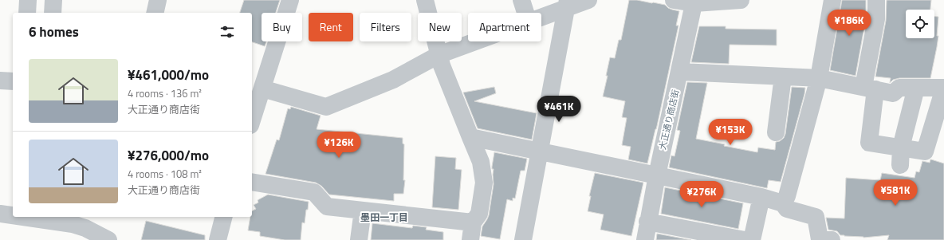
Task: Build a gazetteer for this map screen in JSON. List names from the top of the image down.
{
  "streets": {
    "street": ["大正通り商店街"]
  },
  "districts": ["墨田一丁目"],
  "page": {
    "price": [
      "¥186K",
      "¥461K",
      "¥153K",
      "¥126K",
      "¥581K",
      "¥276K"
    ],
    "chip": [
      "Buy",
      "Rent",
      "Filters",
      "New",
      "Apartment"
    ],
    "heading": "6 homes",
    "list": [
      {
        "name": "¥461,000/mo",
        "note": "4 rooms · 136 m² · 大正通り商店街"
      },
      {
        "name": "¥276,000/mo",
        "note": "4 rooms · 108 m² · 大正通り商店街"
      }
    ]
  }
}
